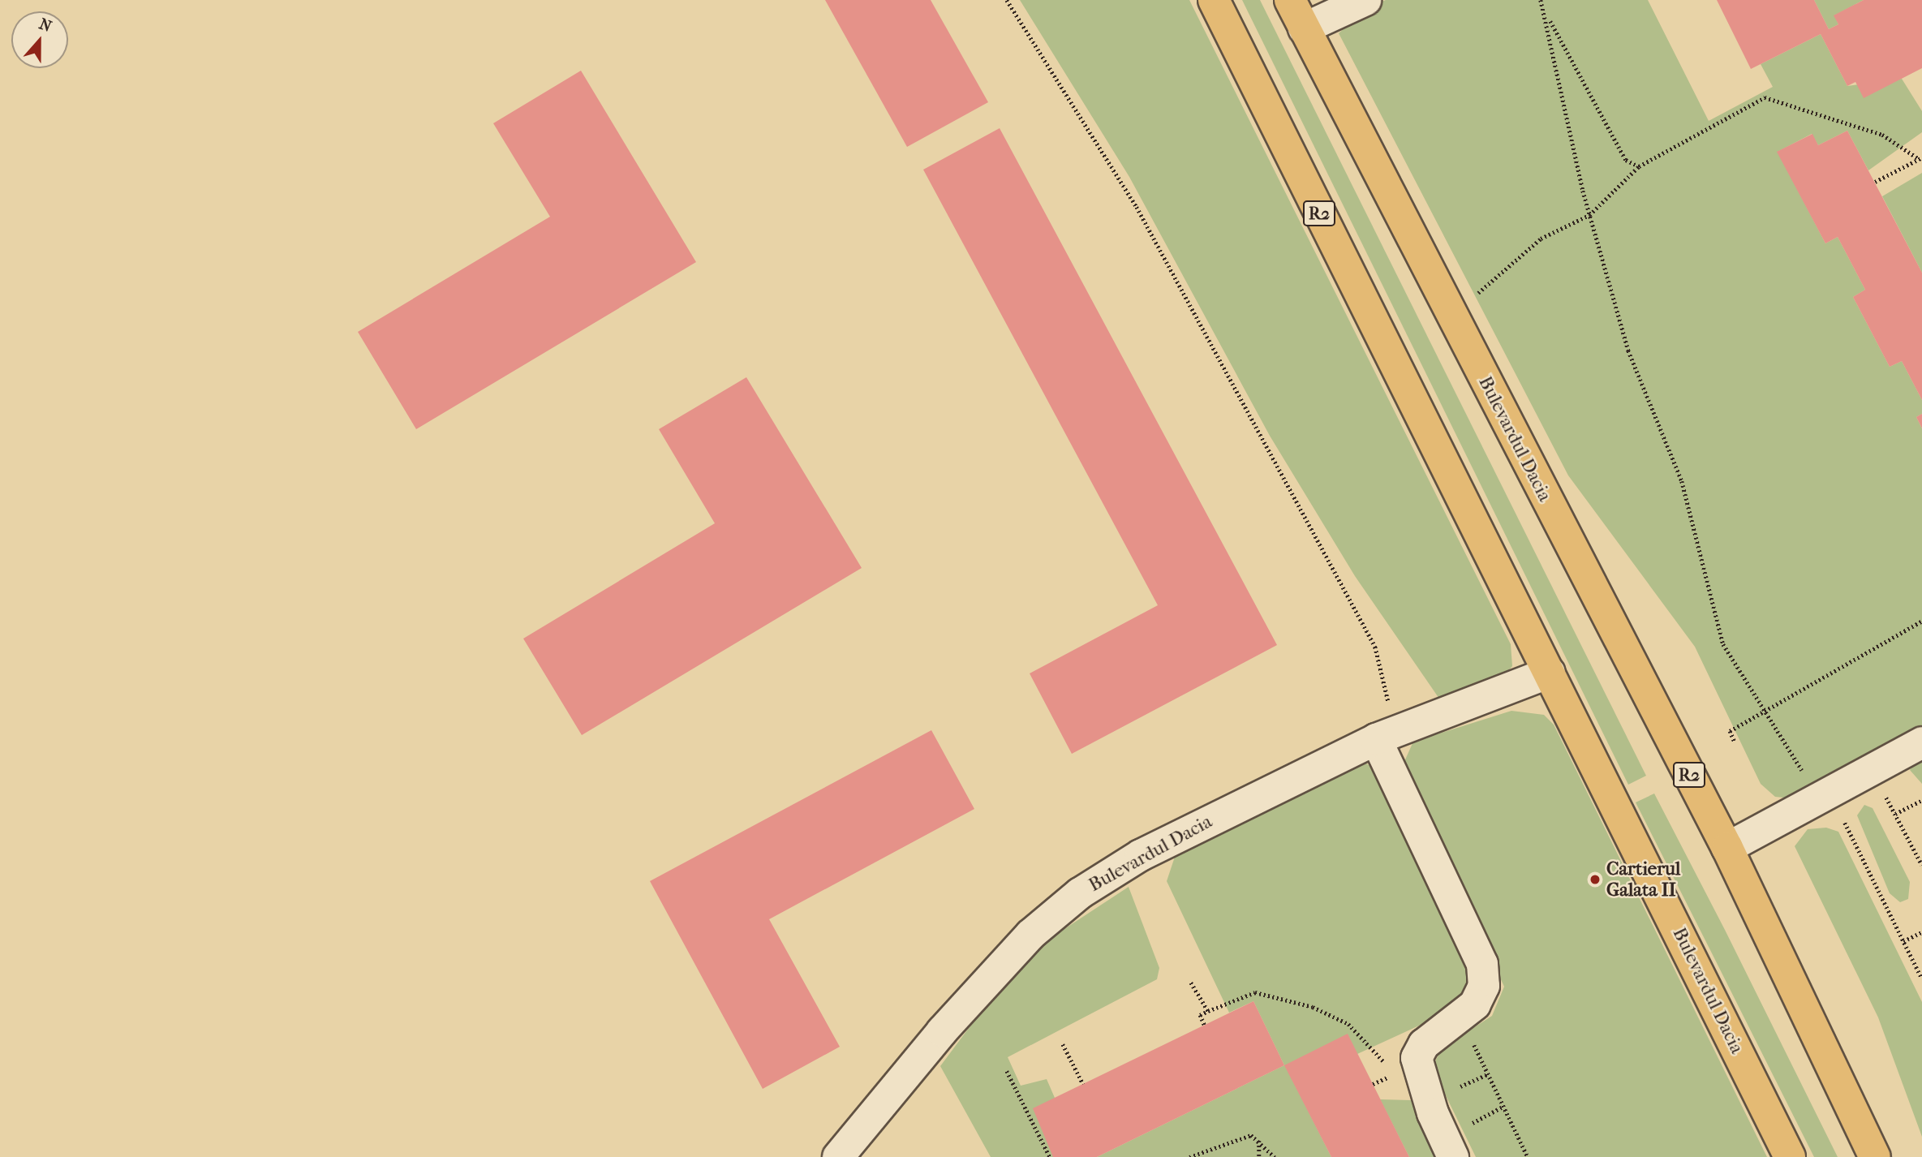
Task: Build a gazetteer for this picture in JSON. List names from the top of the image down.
{
  "streets": {
    "main road": ["R2", "Bulevardul Dacia"]
  },
  "places": ["Cartierul Galata II"],
  "north": "top"
}
